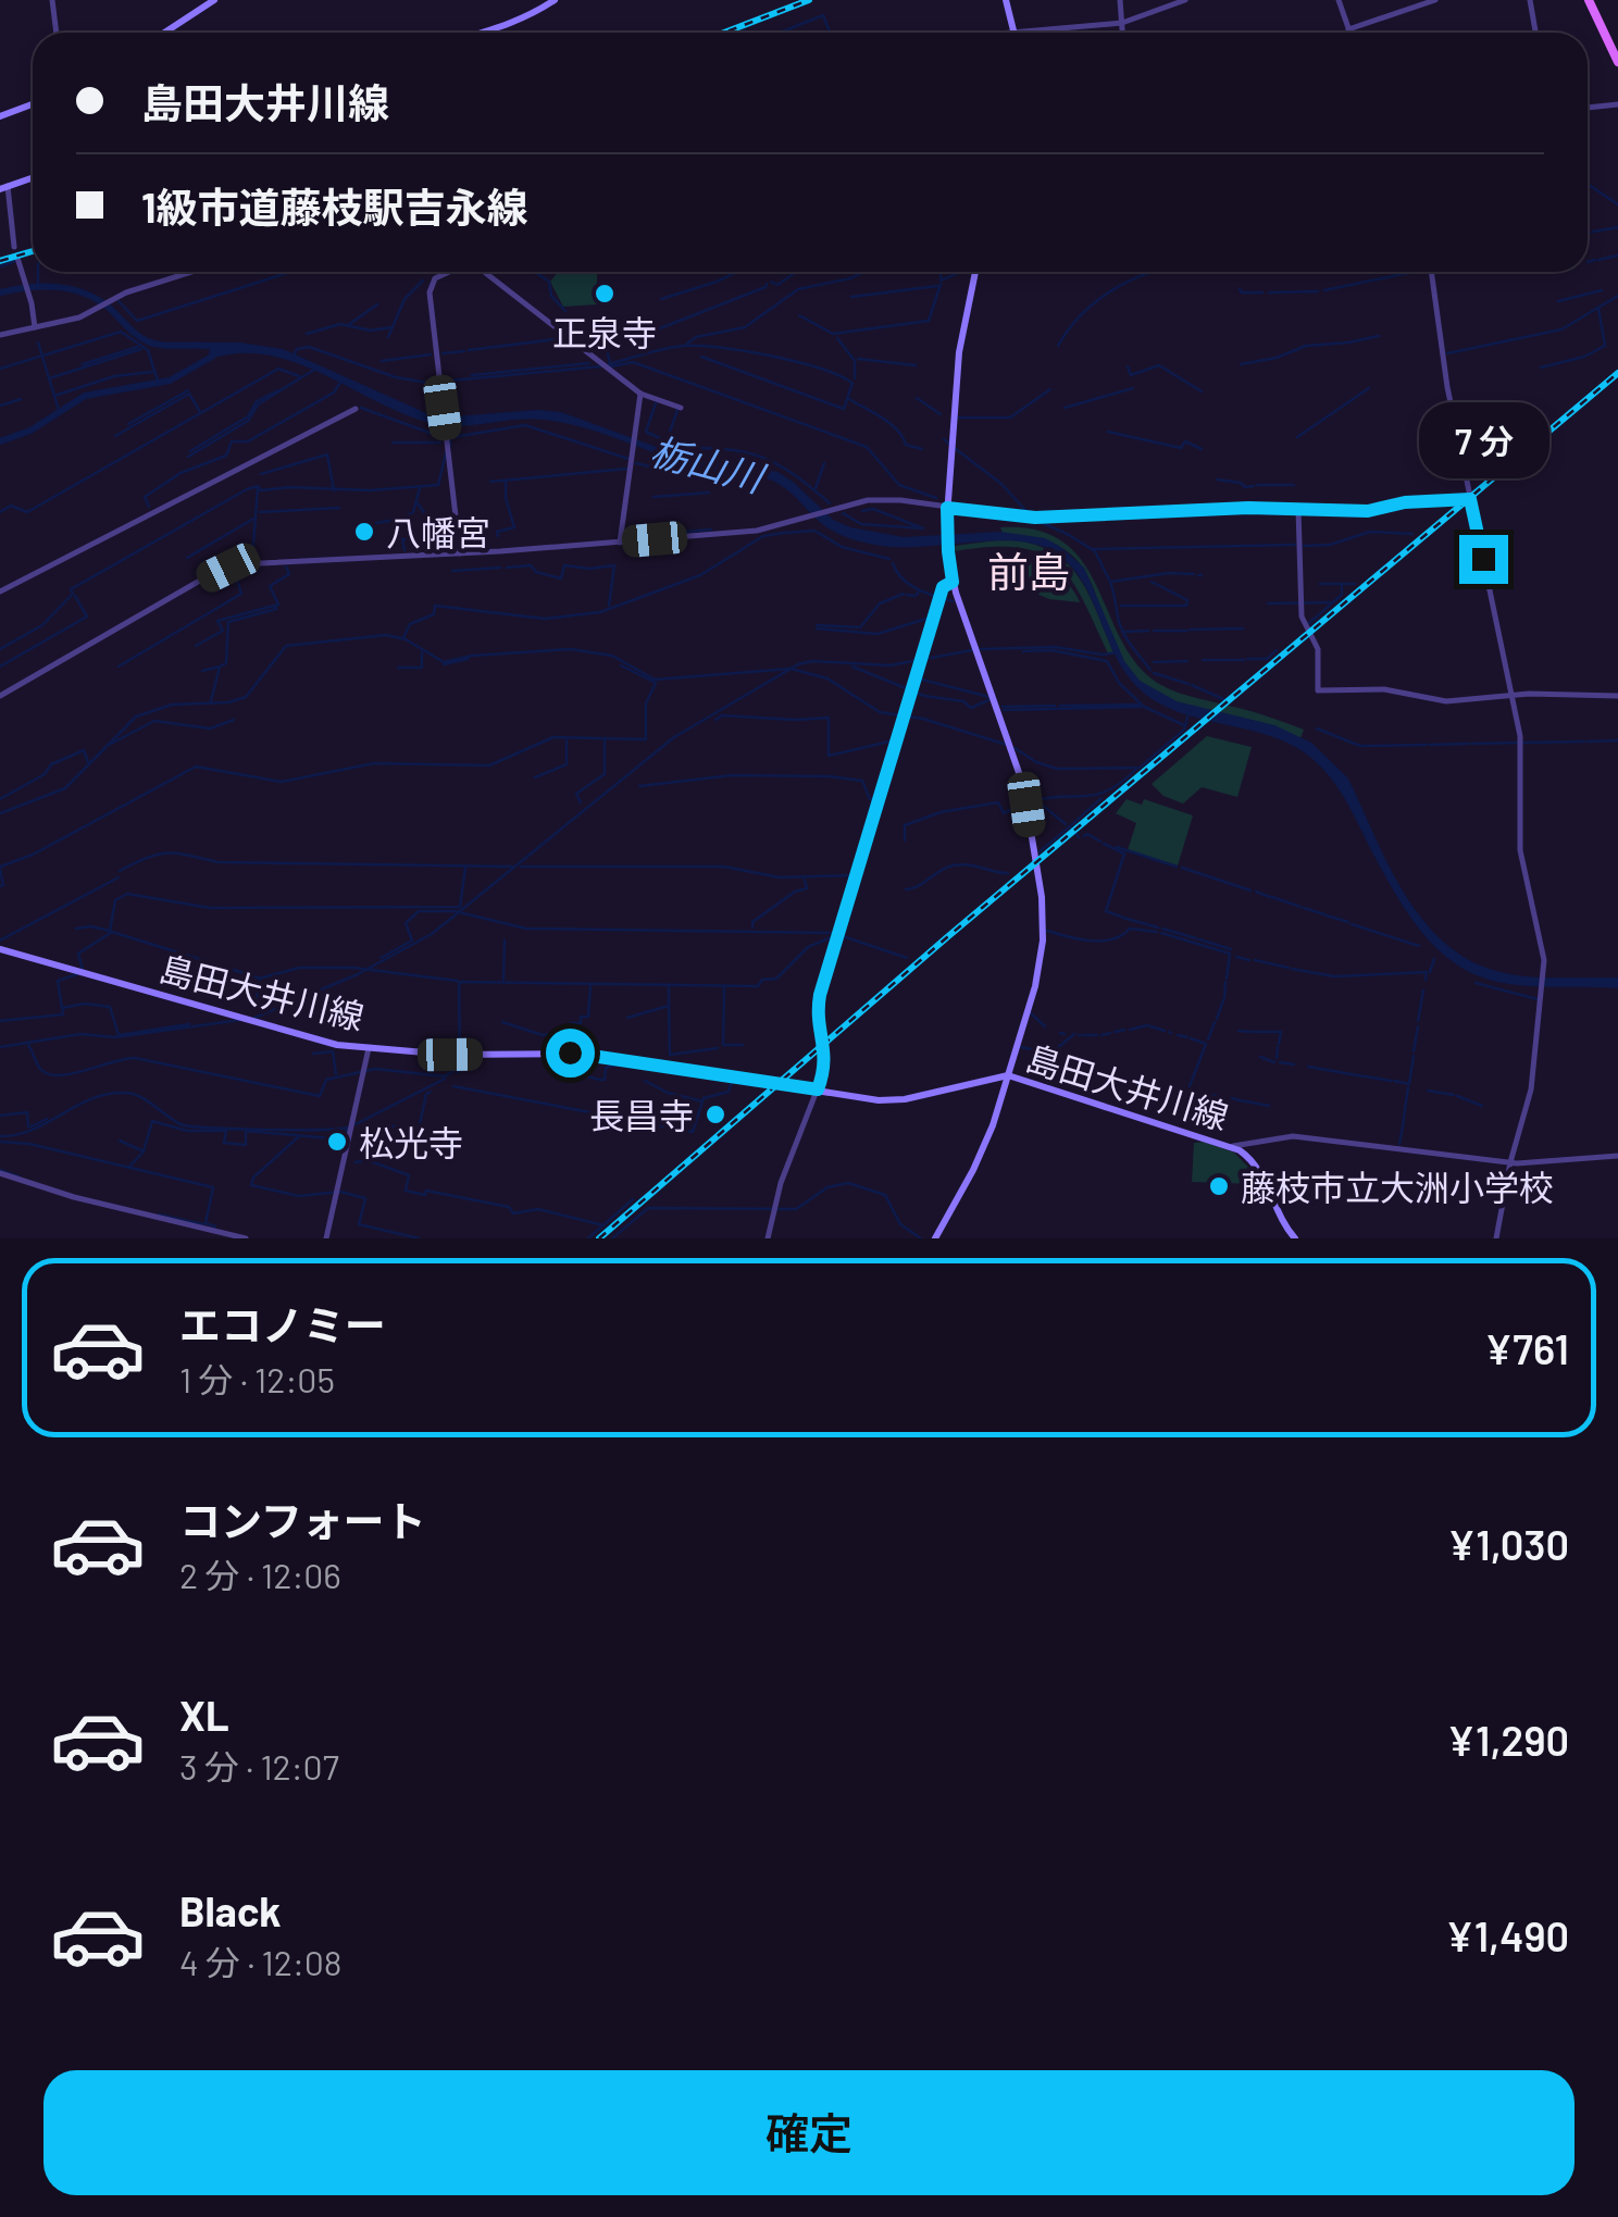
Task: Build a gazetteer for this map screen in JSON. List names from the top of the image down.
{
  "streets": {
    "main road": ["島田大井川線"]
  },
  "districts": ["前島"],
  "water": ["栃山川"],
  "places": [
    "正泉寺",
    "八幡宮",
    "長昌寺",
    "松光寺",
    "藤枝市立大洲小学校"
  ],
  "page": {
    "banner": ["島田大井川線", "1級市道藤枝駅吉永線"],
    "bubble": "7 分",
    "list": [
      {
        "name": "エコノミー",
        "note": "1 分 · 12:05",
        "value": "¥761"
      },
      {
        "name": "コンフォート",
        "note": "2 分 · 12:06",
        "value": "¥1,030"
      },
      {
        "name": "XL",
        "note": "3 分 · 12:07",
        "value": "¥1,290"
      },
      {
        "name": "Black",
        "note": "4 分 · 12:08",
        "value": "¥1,490"
      }
    ],
    "buttons": "確定"
  }
}
